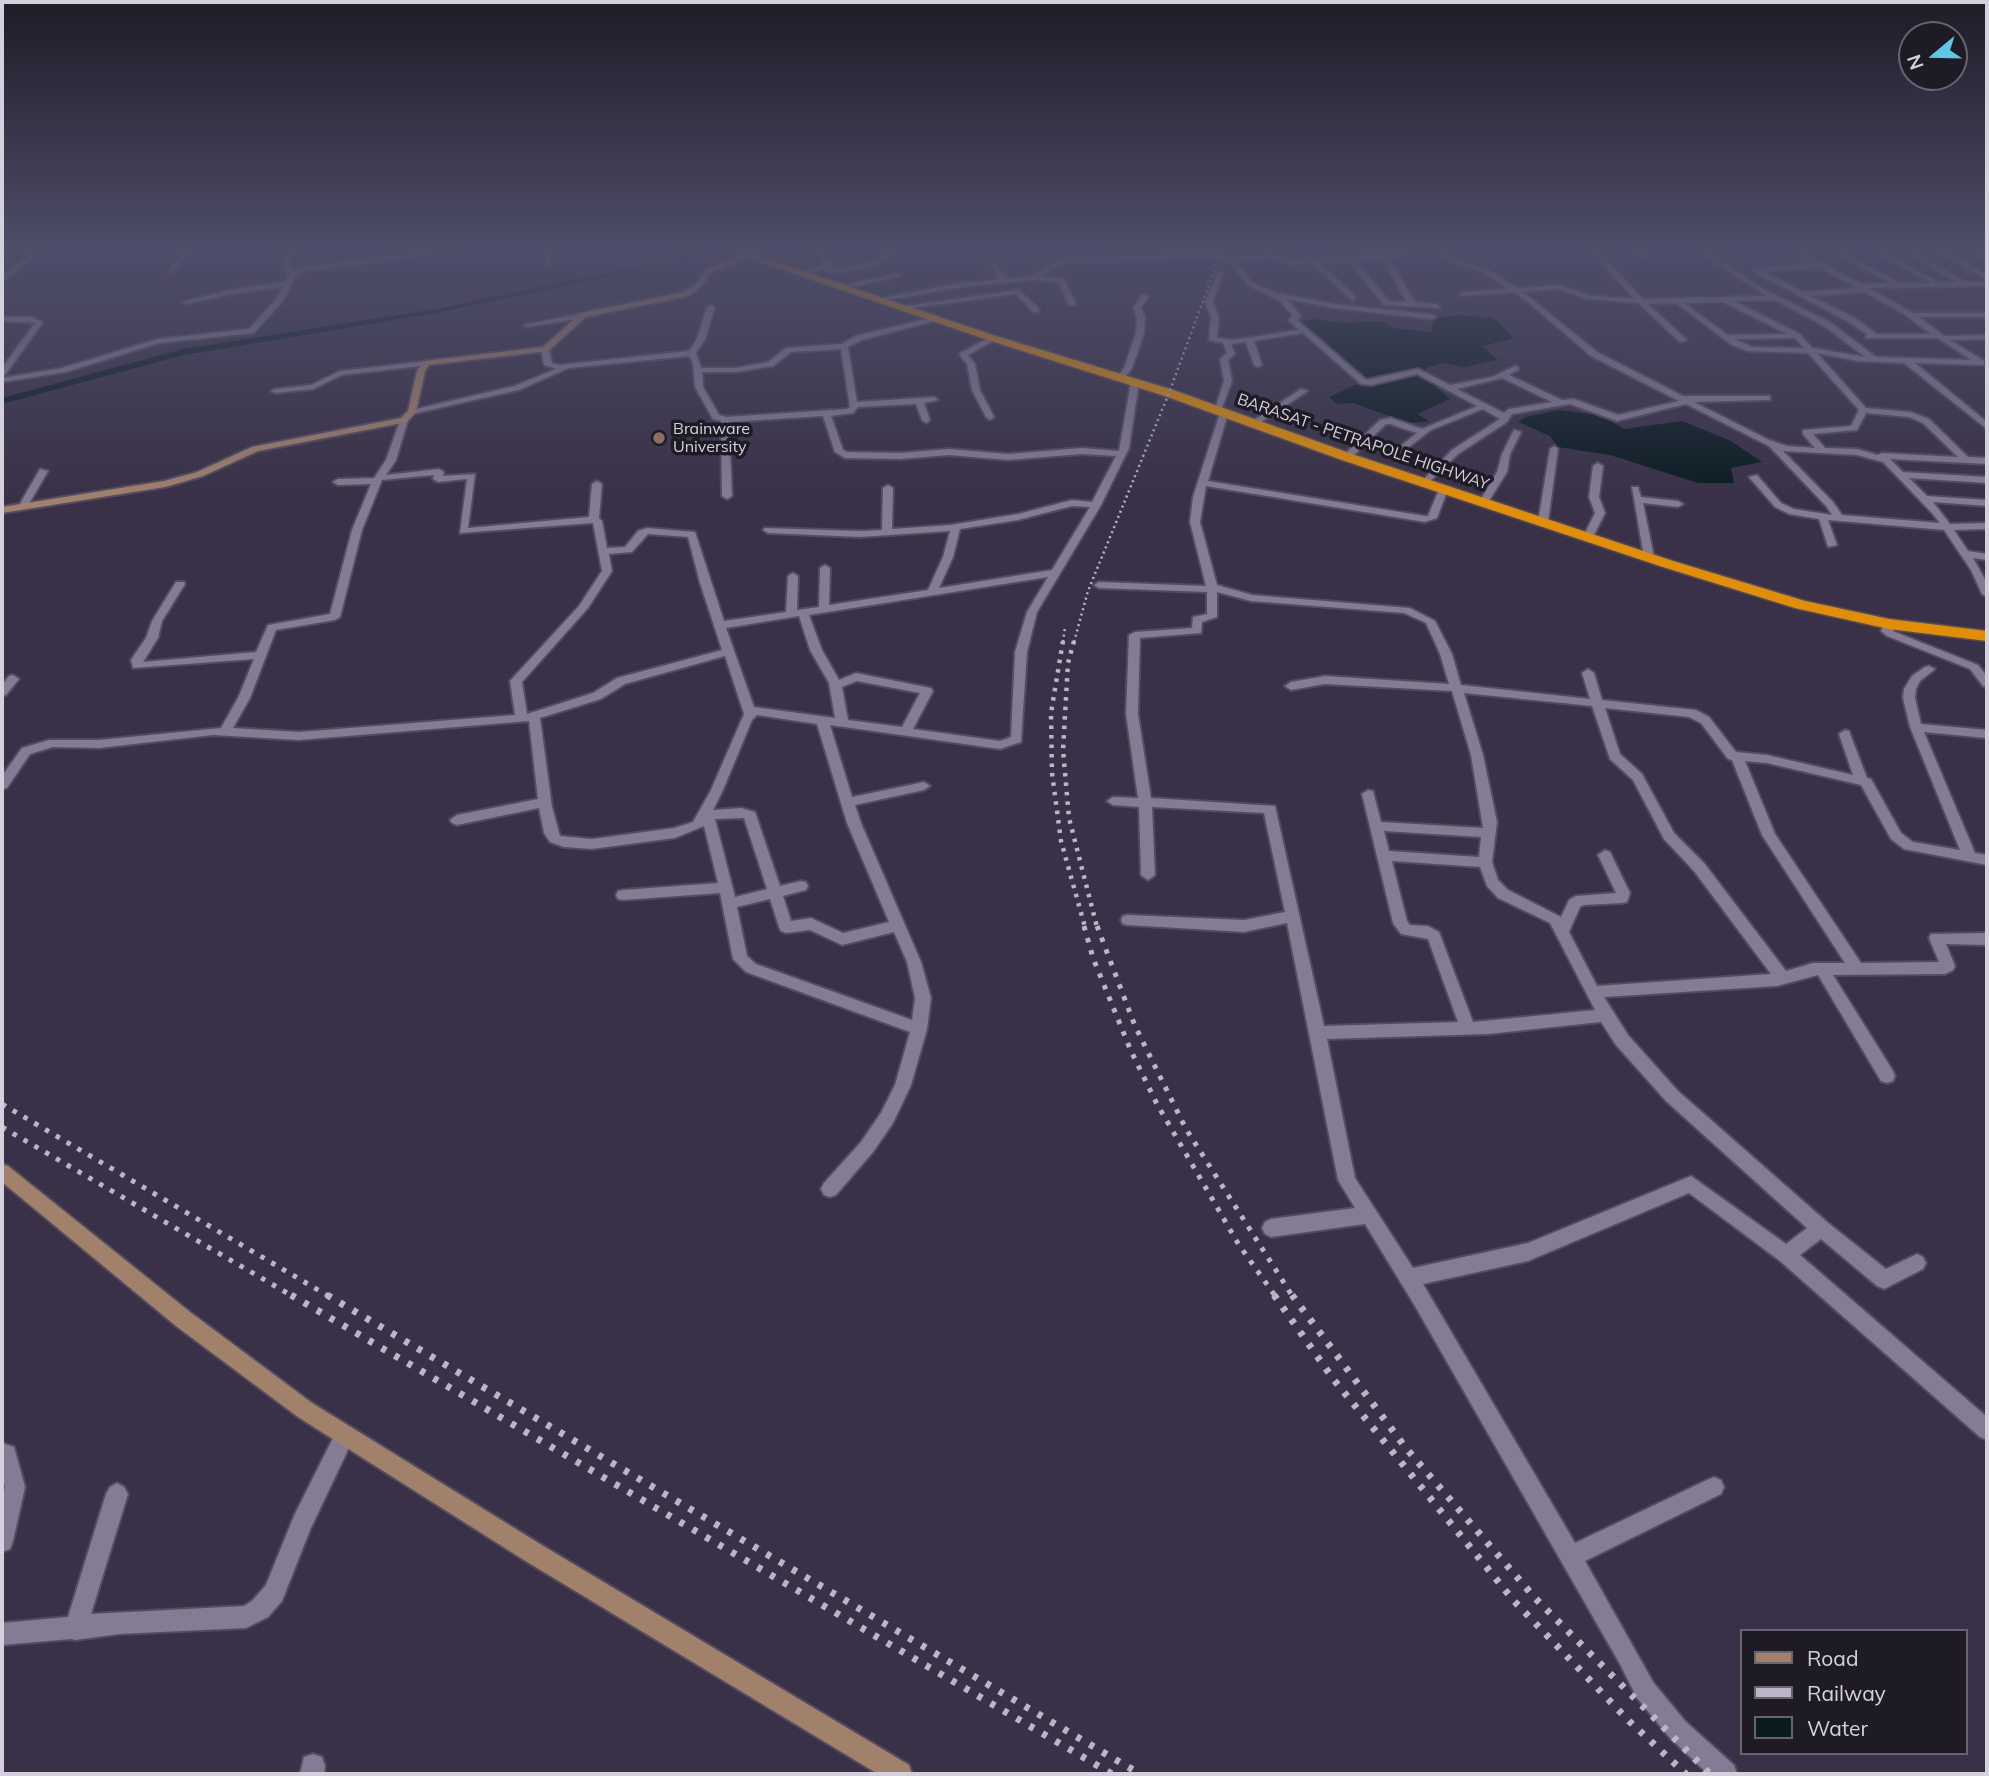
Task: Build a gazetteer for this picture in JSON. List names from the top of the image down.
{
  "streets": {
    "highway": ["BARASAT - PETRAPOLE HIGHWAY"]
  },
  "places": ["Brainware University"],
  "legend": ["Road", "Railway", "Water"],
  "north": "left"
}
